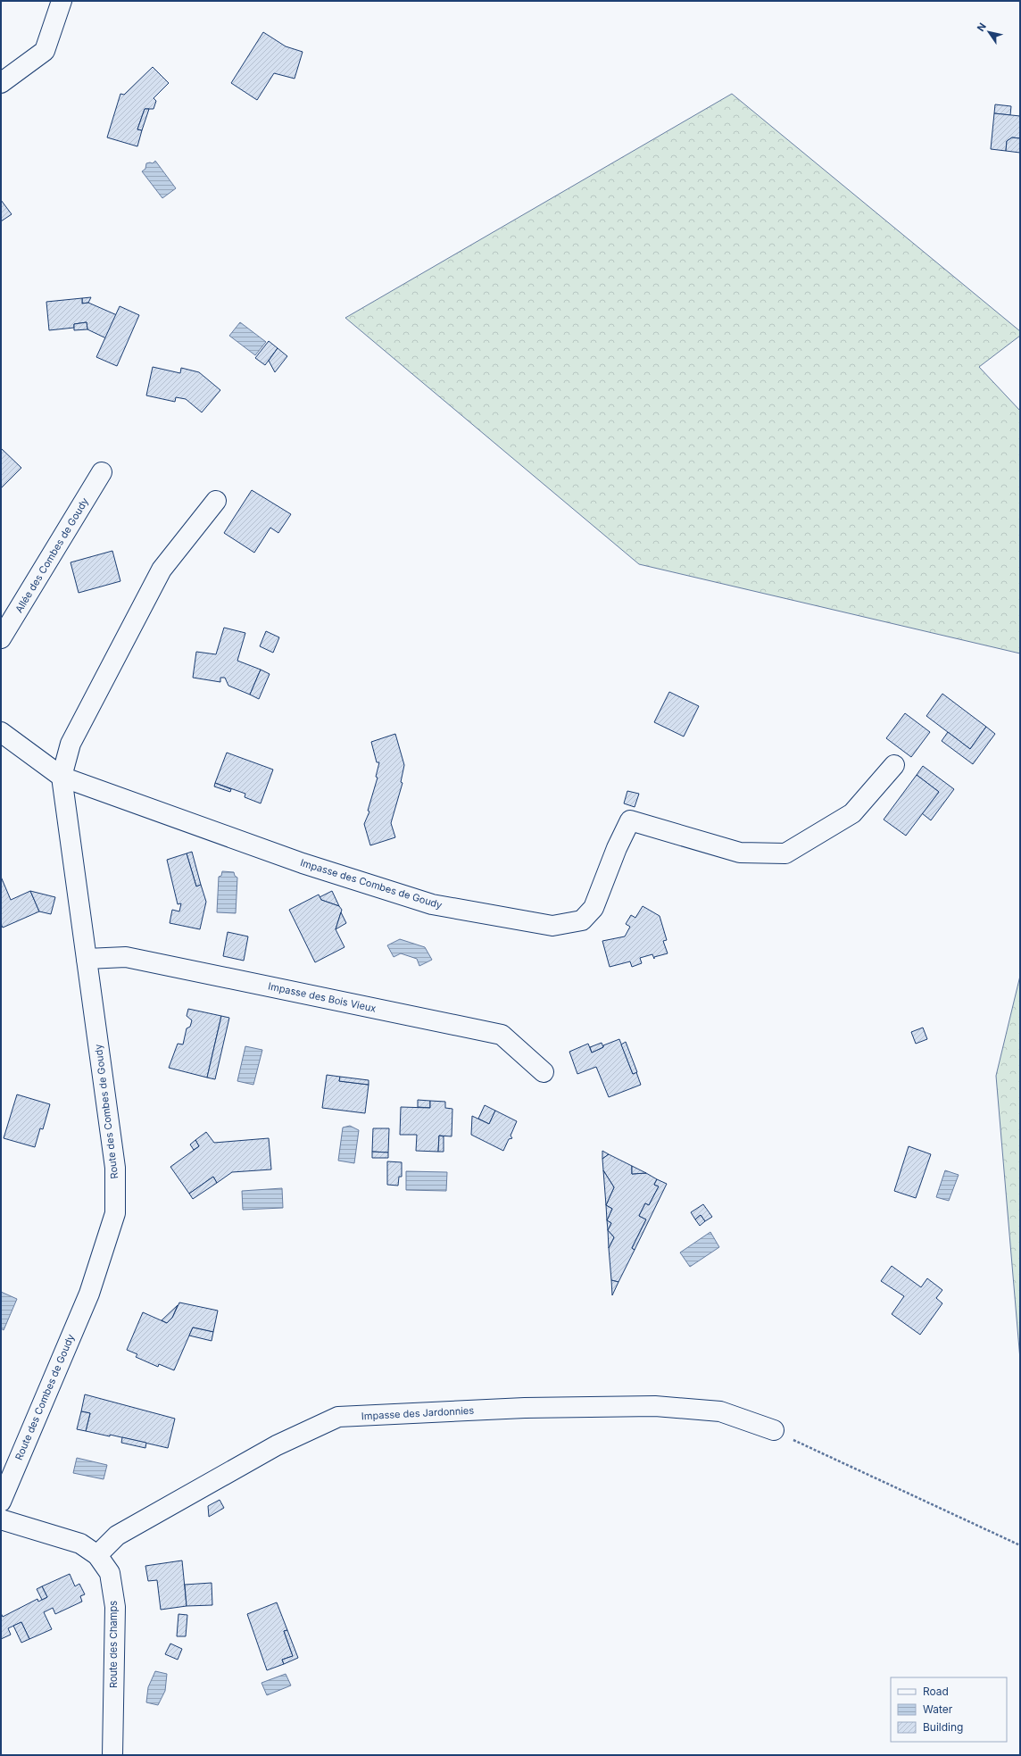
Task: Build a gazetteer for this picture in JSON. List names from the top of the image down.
{
  "streets": {
    "street": [
      "Allée des Combes de Goudy",
      "Impasse des Combes de Goudy",
      "Impasse des Bois Vieux",
      "Route des Combes de Goudy",
      "Impasse des Jardonnies",
      "Route des Champs"
    ]
  },
  "crossings": [
    ["Impasse des Combes de Goudy", "Route des Combes de Goudy"],
    ["Impasse des Bois Vieux", "Route des Combes de Goudy"],
    ["Impasse des Jardonnies", "Route des Champs"]
  ],
  "legend": ["Road", "Water", "Building"],
  "north": "top left"
}
